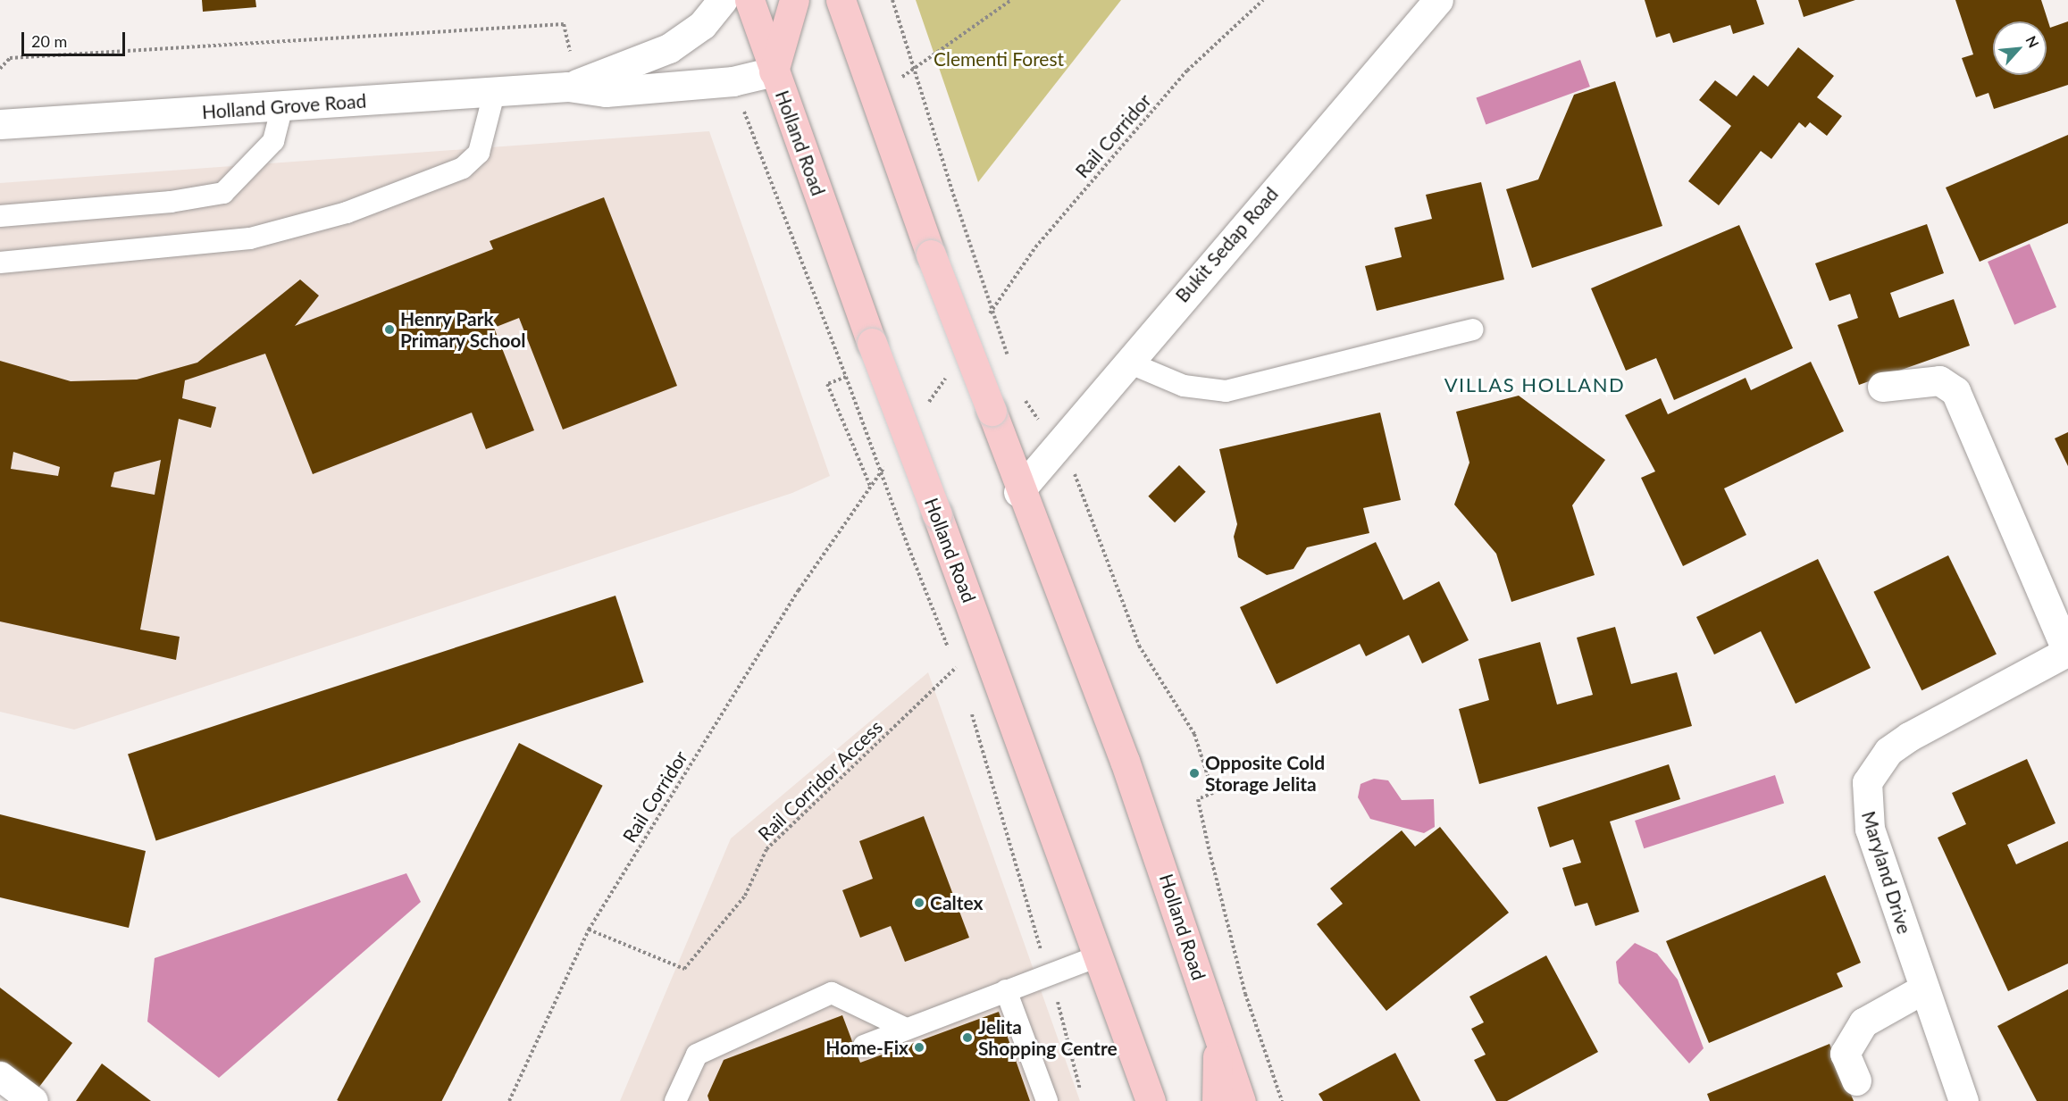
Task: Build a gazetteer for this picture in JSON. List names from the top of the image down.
{
  "streets": {
    "main road": ["Holland Road"],
    "street": ["Holland Grove Road", "Bukit Sedap Road", "Maryland Drive"],
    "path": ["Rail Corridor", "Rail Corridor Access"]
  },
  "crossings": [
    ["Holland Grove Road", "Holland Road"],
    ["Rail Corridor", "Rail Corridor Access"],
    ["Holland Road", "Bukit Sedap Road"]
  ],
  "districts": ["VILLAS HOLLAND"],
  "parks": ["Clementi Forest"],
  "places": [
    "Henry Park Primary School",
    "Opposite Cold Storage Jelita",
    "Caltex",
    "Jelita Shopping Centre",
    "Home-Fix"
  ],
  "scale_bar": "20 m",
  "north": "top right"
}
